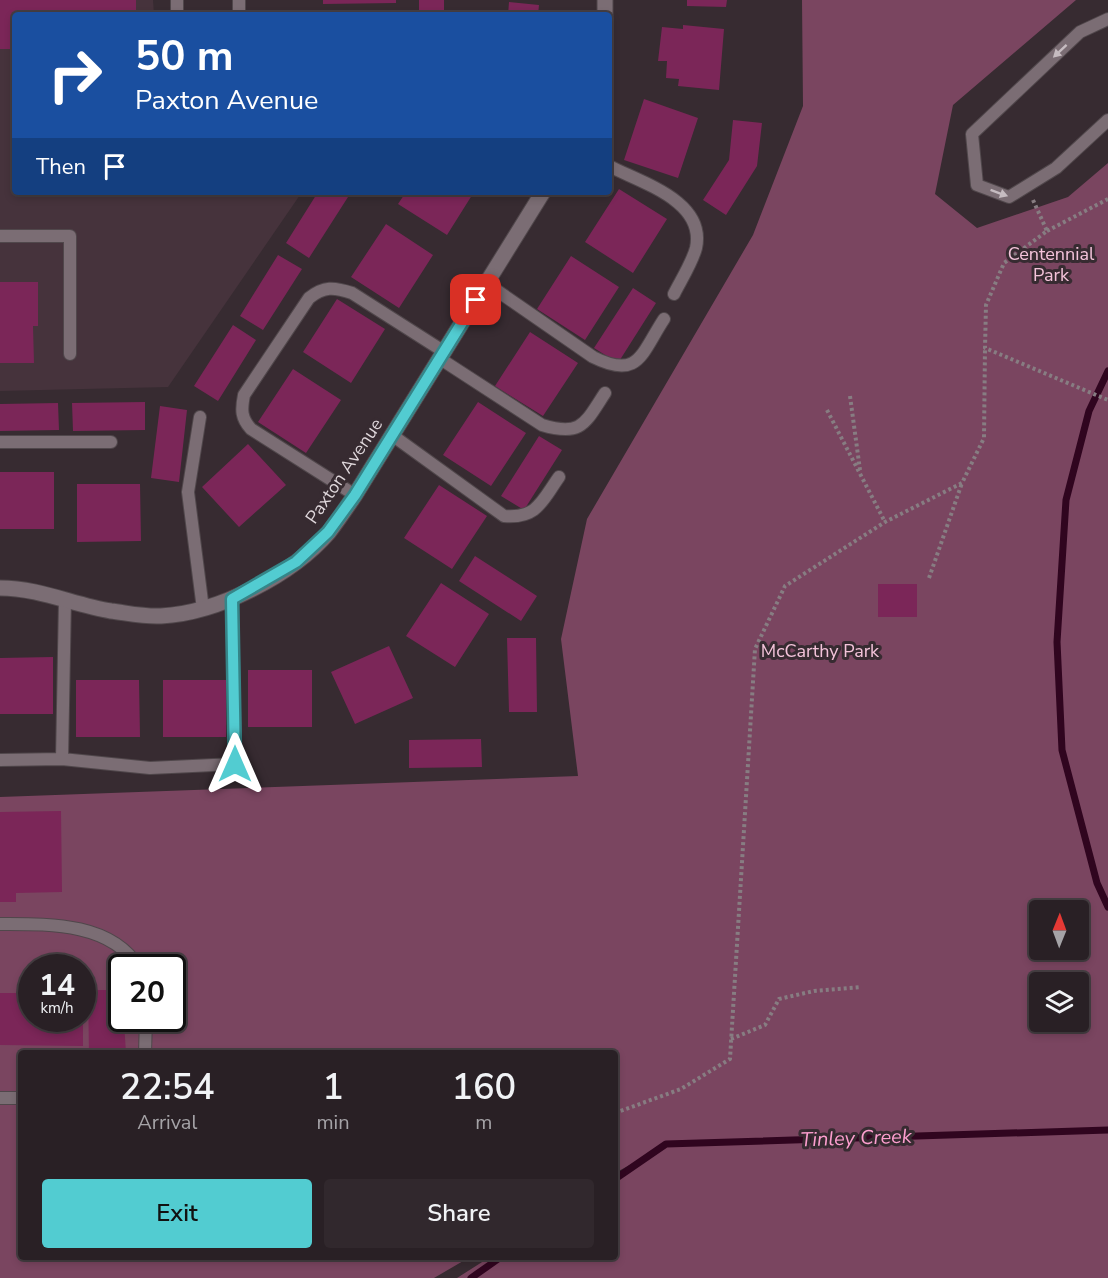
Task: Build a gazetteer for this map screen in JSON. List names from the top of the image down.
{
  "streets": {
    "street": ["Paxton Avenue"]
  },
  "water": ["Tinley Creek"],
  "parks": ["Centennial Park", "McCarthy Park"],
  "north": "top",
  "page": {
    "turn": ["50 m", "Paxton Avenue"],
    "then": "Then",
    "speed": "14 km/h",
    "limit": "20",
    "eta": [
      "22:54",
      "Arrival",
      "1",
      "min",
      "160",
      "m"
    ],
    "buttons": ["Exit", "Share"]
  }
}
